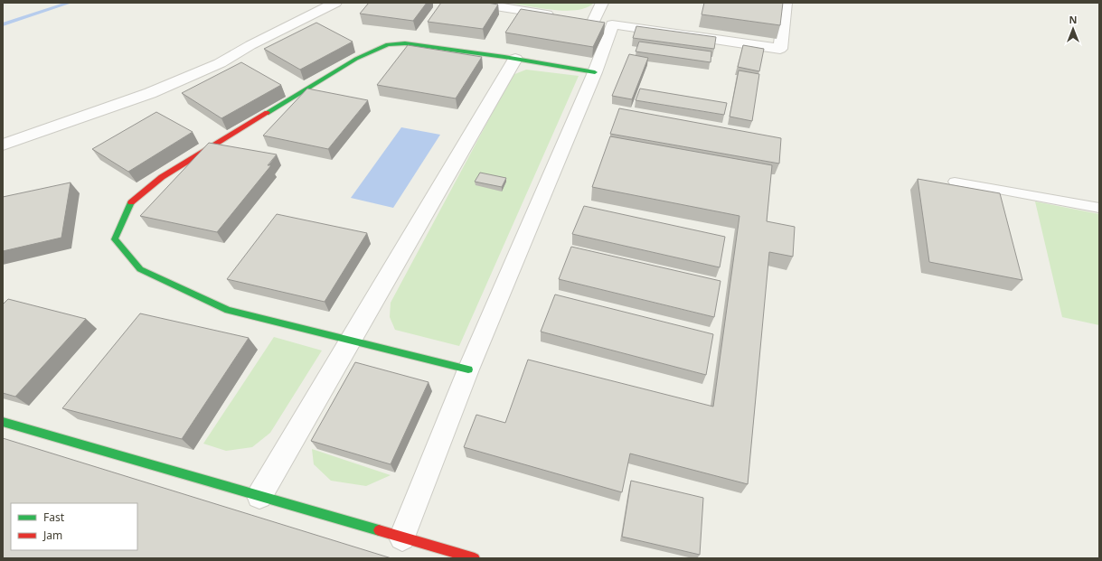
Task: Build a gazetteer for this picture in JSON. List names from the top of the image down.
{
  "legend": ["Fast", "Jam"],
  "north": "top"
}
